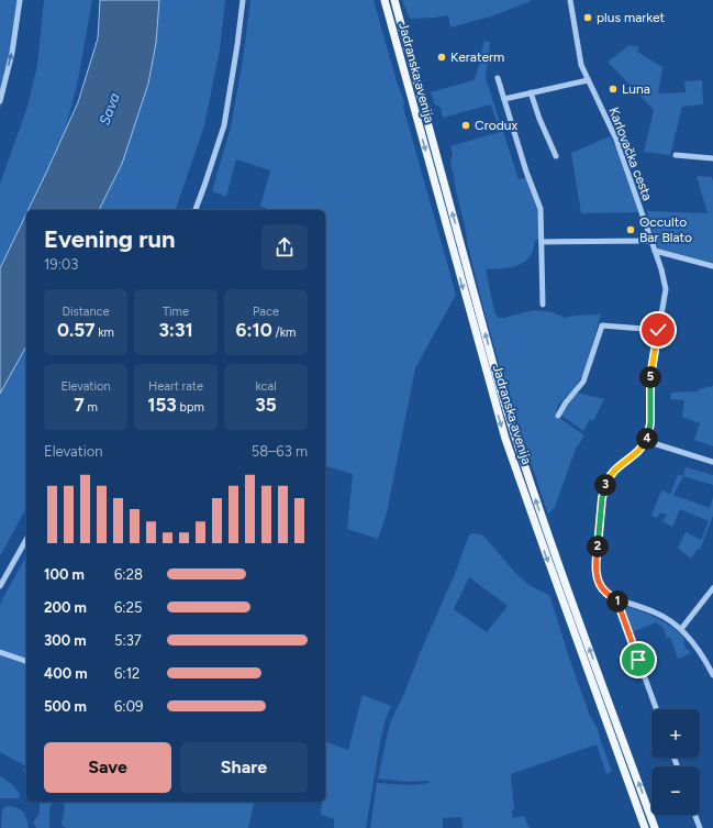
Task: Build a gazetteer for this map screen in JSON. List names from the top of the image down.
{
  "streets": {
    "main road": ["Jadranska avenija"],
    "street": ["Karlovačka cesta"]
  },
  "water": ["Sava"],
  "places": [
    "plus market",
    "Keraterm",
    "Luna",
    "Crodux",
    "Occulto Bar Blato"
  ],
  "page": {
    "heading": ["Evening run", "19:03"],
    "stats": [
      ["Distance", "0.57 km"],
      ["Time", "3:31"],
      ["Pace", "6:10 /km"],
      ["Elevation", "7 m"],
      ["Heart rate", "153 bpm"],
      ["kcal", "35"]
    ],
    "pins": [
      "5",
      "4",
      "3",
      "2",
      "1"
    ],
    "chart": ["Elevation", "58–63 m"],
    "list": [
      {
        "name": "100 m",
        "note": "6:28"
      },
      {
        "name": "200 m",
        "note": "6:25"
      },
      {
        "name": "300 m",
        "note": "5:37"
      },
      {
        "name": "400 m",
        "note": "6:12"
      },
      {
        "name": "500 m",
        "note": "6:09"
      }
    ],
    "map_buttons": ["+", "−"],
    "buttons": ["Save", "Share"]
  }
}
